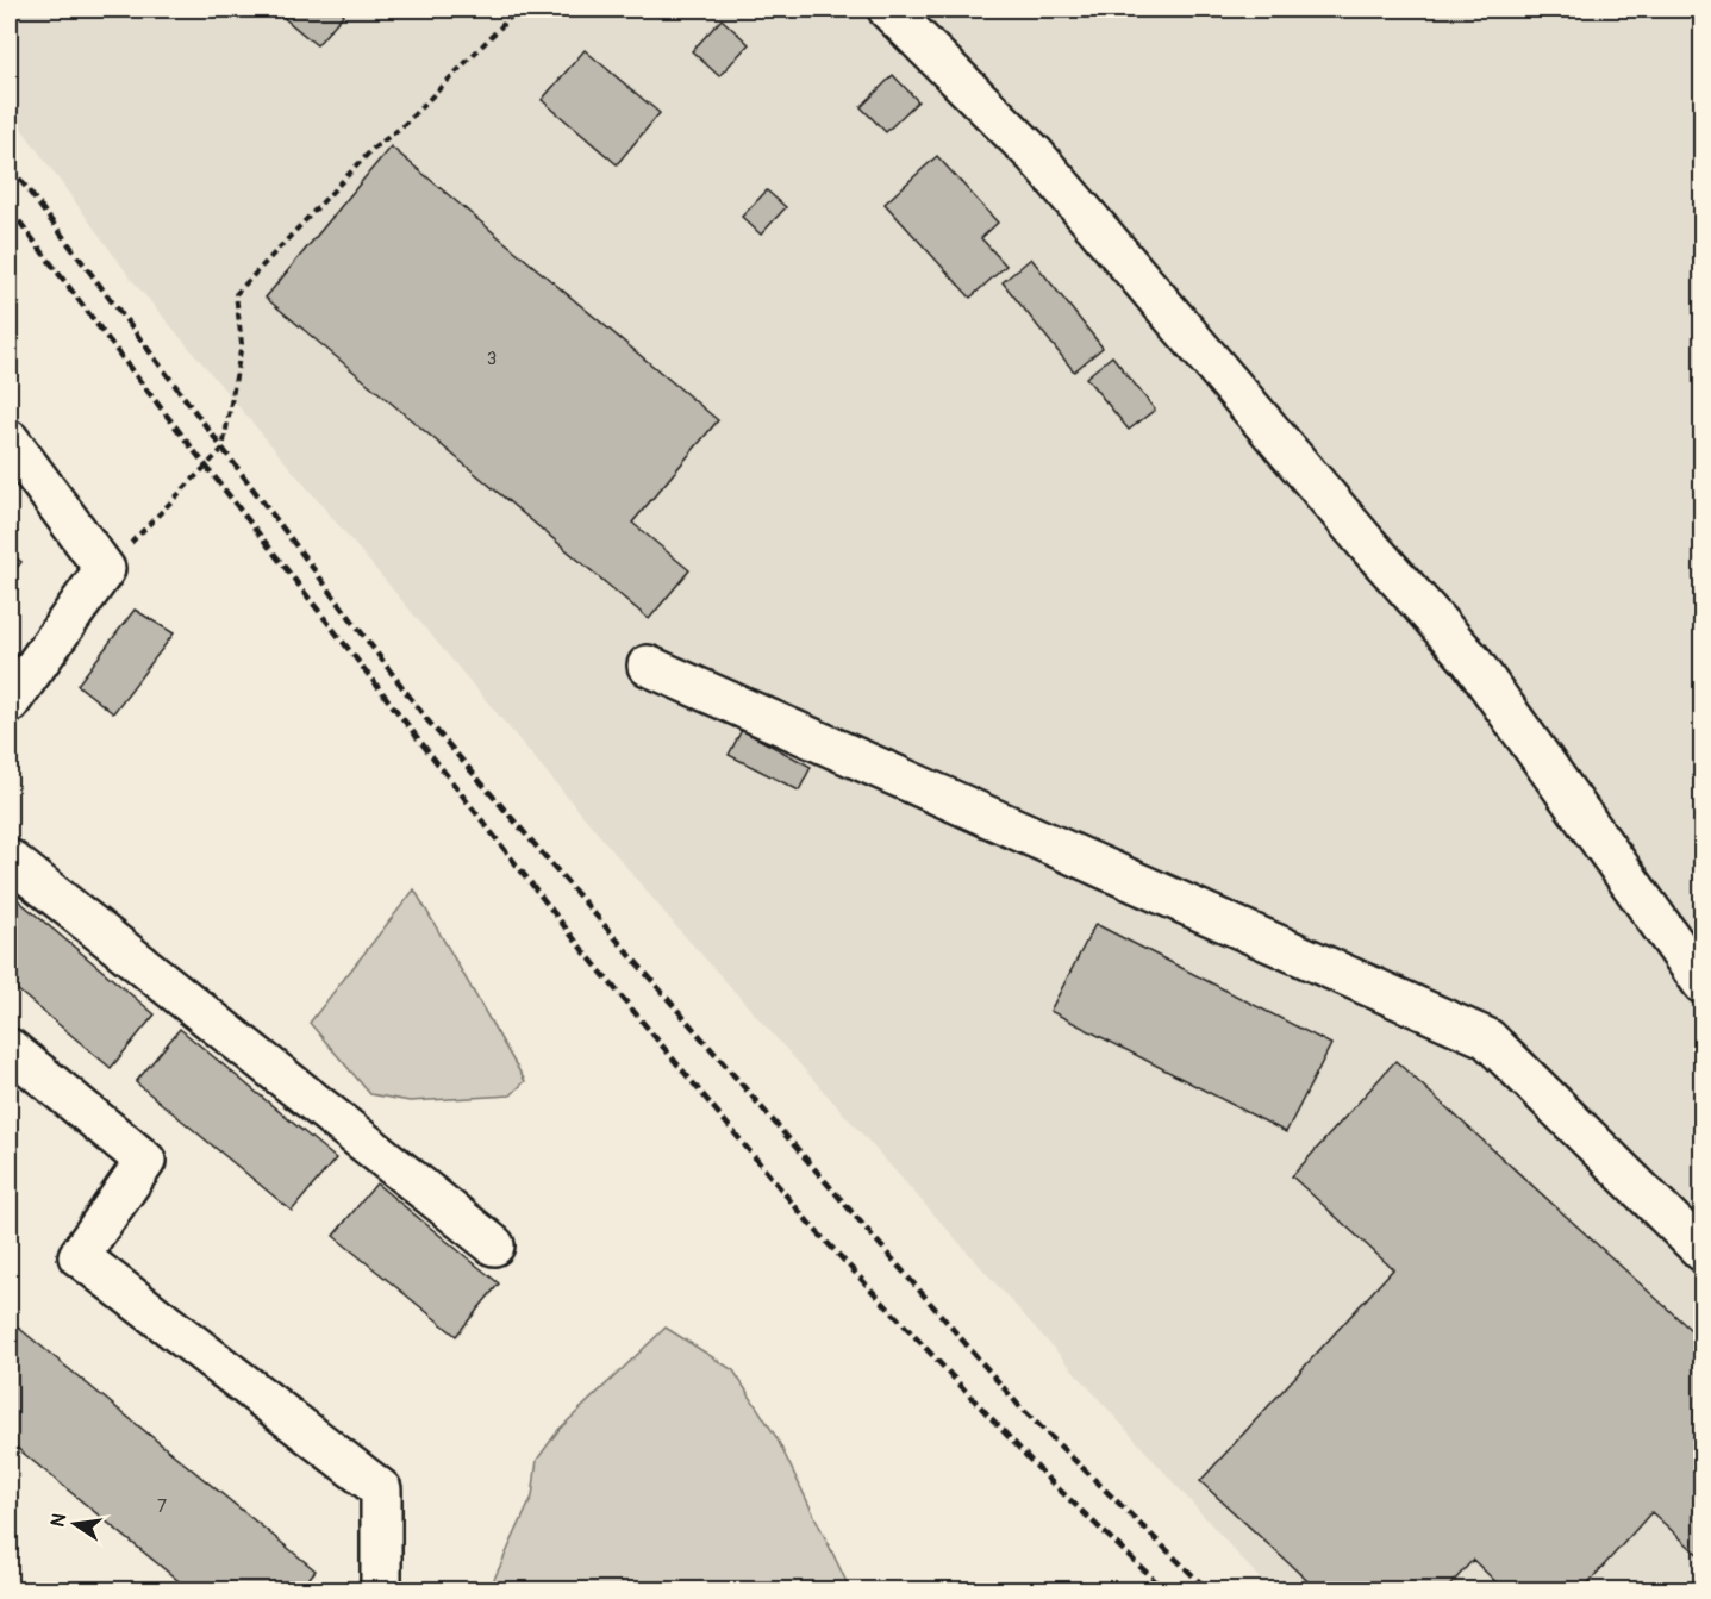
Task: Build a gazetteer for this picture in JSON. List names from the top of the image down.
{
  "house_numbers": ["3", "7"],
  "north": "left"
}
